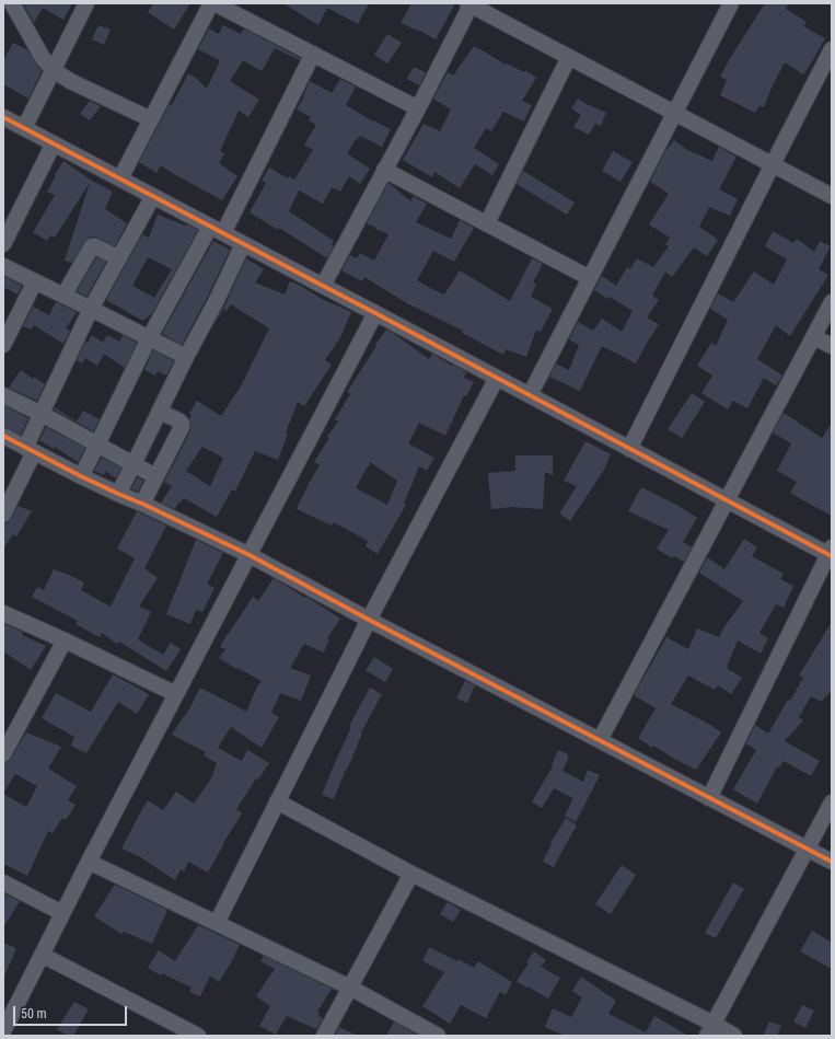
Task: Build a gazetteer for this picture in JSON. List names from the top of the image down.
{
  "scale_bar": "50 m"
}
